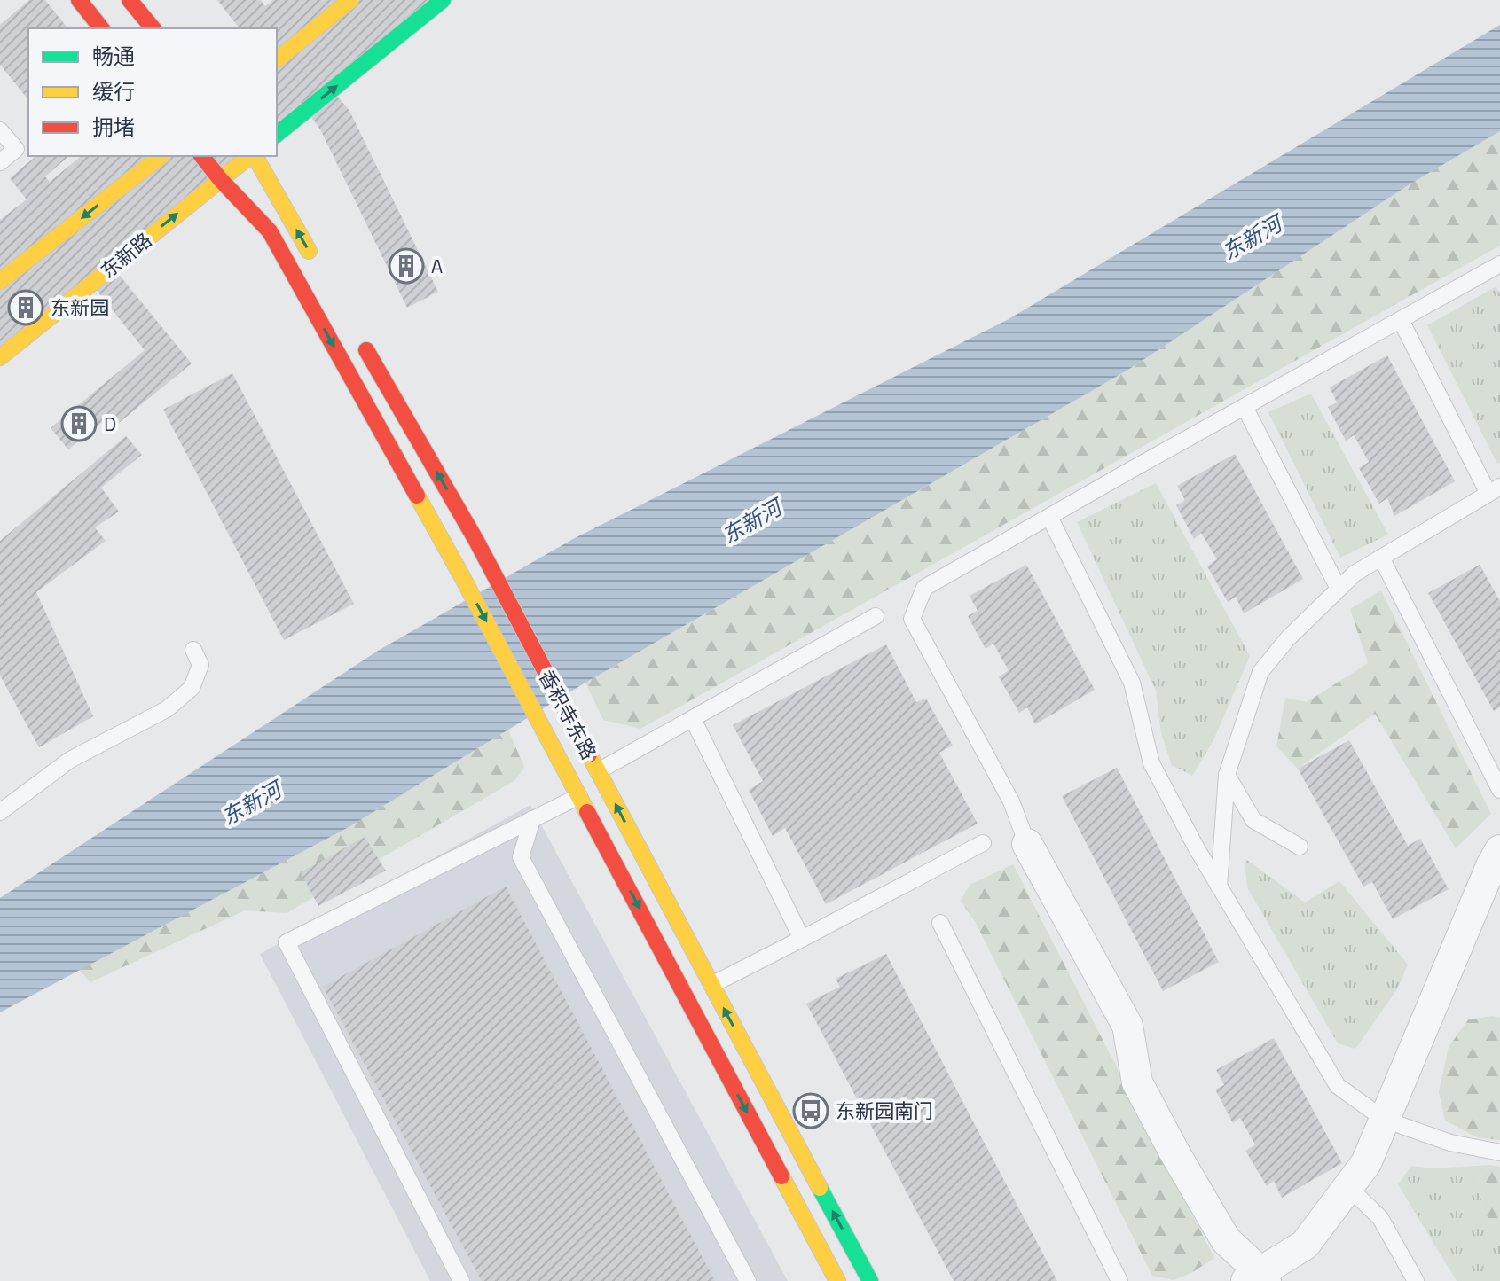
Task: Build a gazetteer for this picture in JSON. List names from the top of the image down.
{
  "streets": {
    "main road": ["东新路", "香积寺东路"]
  },
  "crossings": [
    ["东新路", "香积寺东路"]
  ],
  "water": ["东新河"],
  "places": {
    "building": ["A", "东新园", "D"],
    "bus stop": ["东新园南门"]
  },
  "legend": ["畅通", "缓行", "拥堵"]
}
